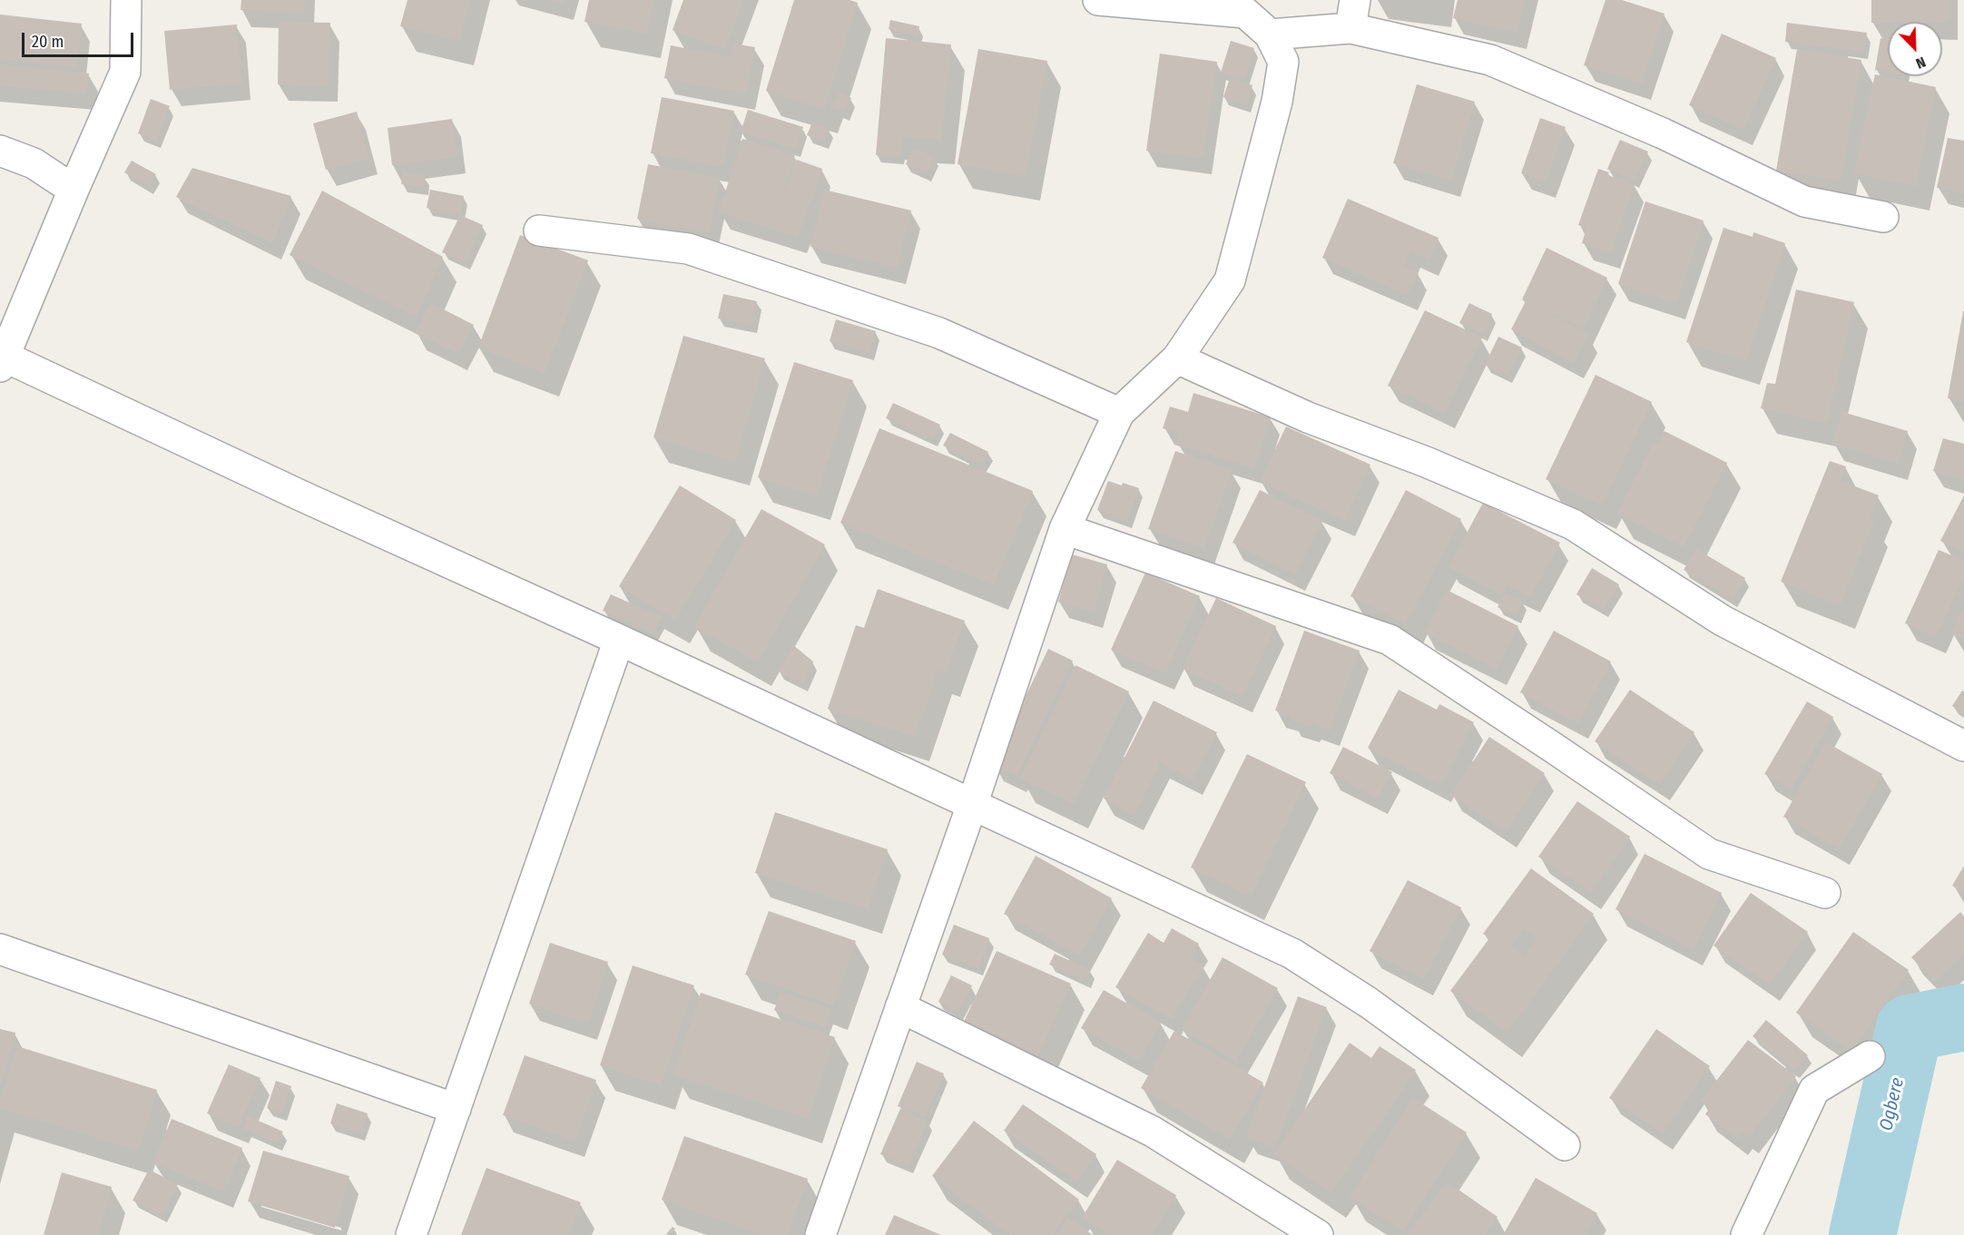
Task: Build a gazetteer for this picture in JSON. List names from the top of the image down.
{
  "water": ["Ogbere"],
  "scale_bar": "20 m",
  "north": "bottom right"
}
